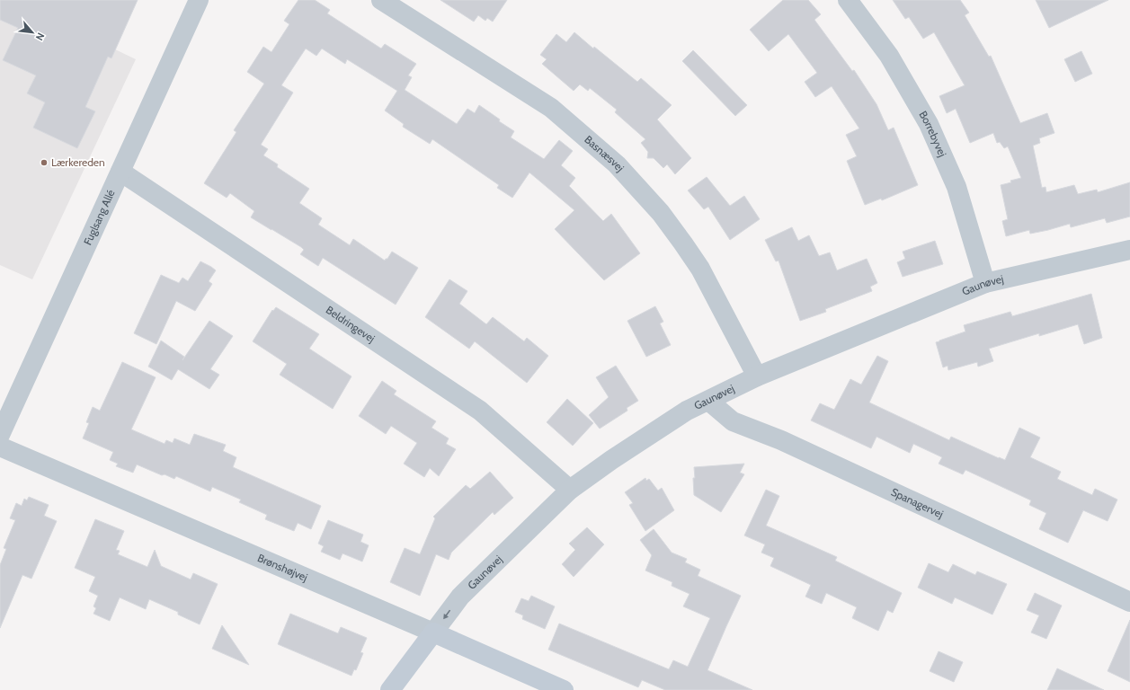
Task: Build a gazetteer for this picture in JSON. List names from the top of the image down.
{
  "streets": {
    "street": [
      "Borrebyvej",
      "Basnæsvej",
      "Fuglsang Allé",
      "Gaunøvej",
      "Beldringevej",
      "Spanagervej",
      "Brønshøjvej"
    ]
  },
  "crossings": [
    ["Borrebyvej", "Gaunøvej"],
    ["Basnæsvej", "Gaunøvej"],
    ["Fuglsang Allé", "Beldringevej"],
    ["Gaunøvej", "Beldringevej"],
    ["Gaunøvej", "Spanagervej"],
    ["Gaunøvej", "Brønshøjvej"]
  ],
  "places": ["Lærkereden"],
  "north": "bottom right"
}
